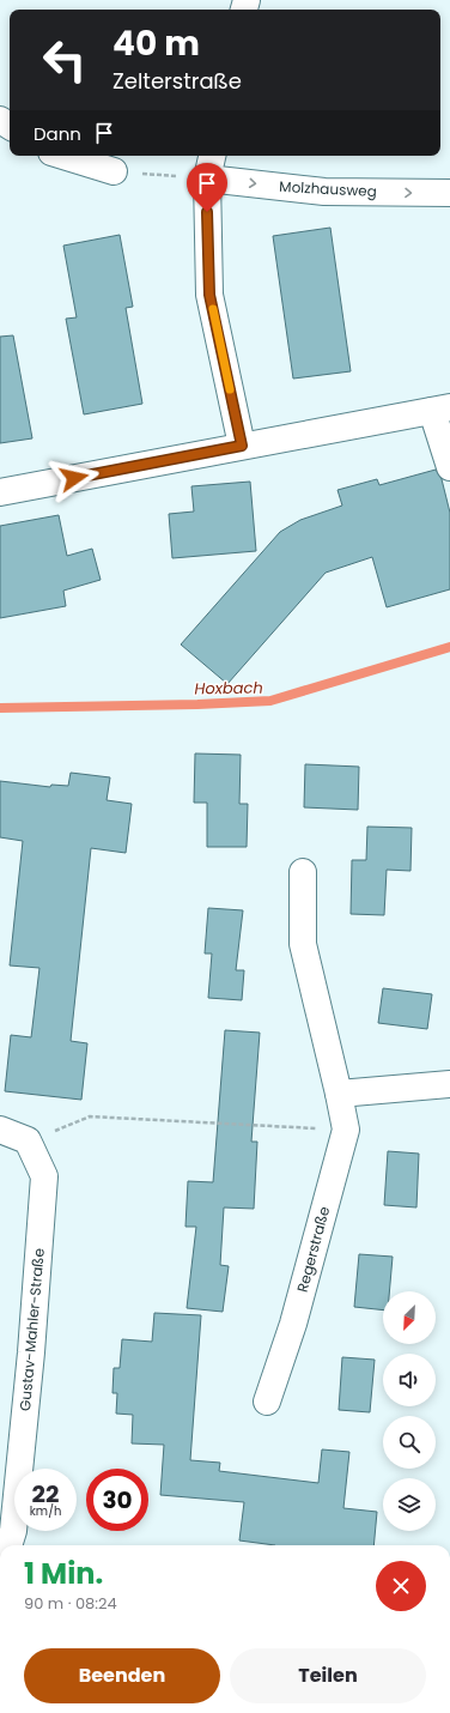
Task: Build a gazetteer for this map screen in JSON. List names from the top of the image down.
{
  "streets": {
    "street": ["Molzhausweg", "Regerstraße", "Gustav-Mahler-Straße"]
  },
  "water": ["Hoxbach"],
  "north": "bottom left",
  "page": {
    "turn": ["40 m", "Zelterstraße"],
    "then": "Dann",
    "speed": "22 km/h",
    "limit": "30",
    "heading": ["1 Min.", "90 m · 08:24"],
    "buttons": ["Beenden", "Teilen"]
  }
}
